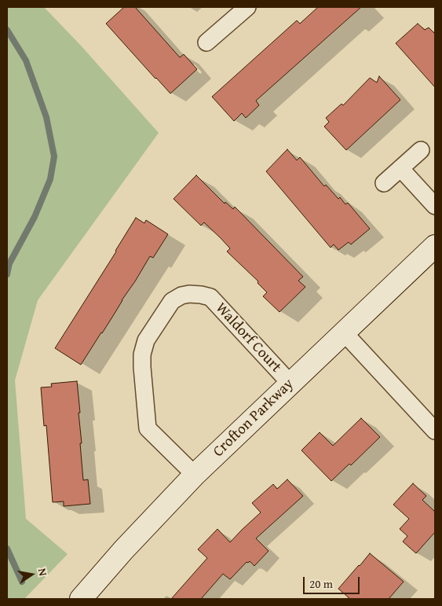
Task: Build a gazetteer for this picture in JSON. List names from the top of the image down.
{
  "streets": {
    "street": ["Waldorf Court", "Crofton Parkway"]
  },
  "crossings": [
    ["Waldorf Court", "Crofton Parkway"]
  ],
  "scale_bar": "20 m",
  "north": "right"
}
